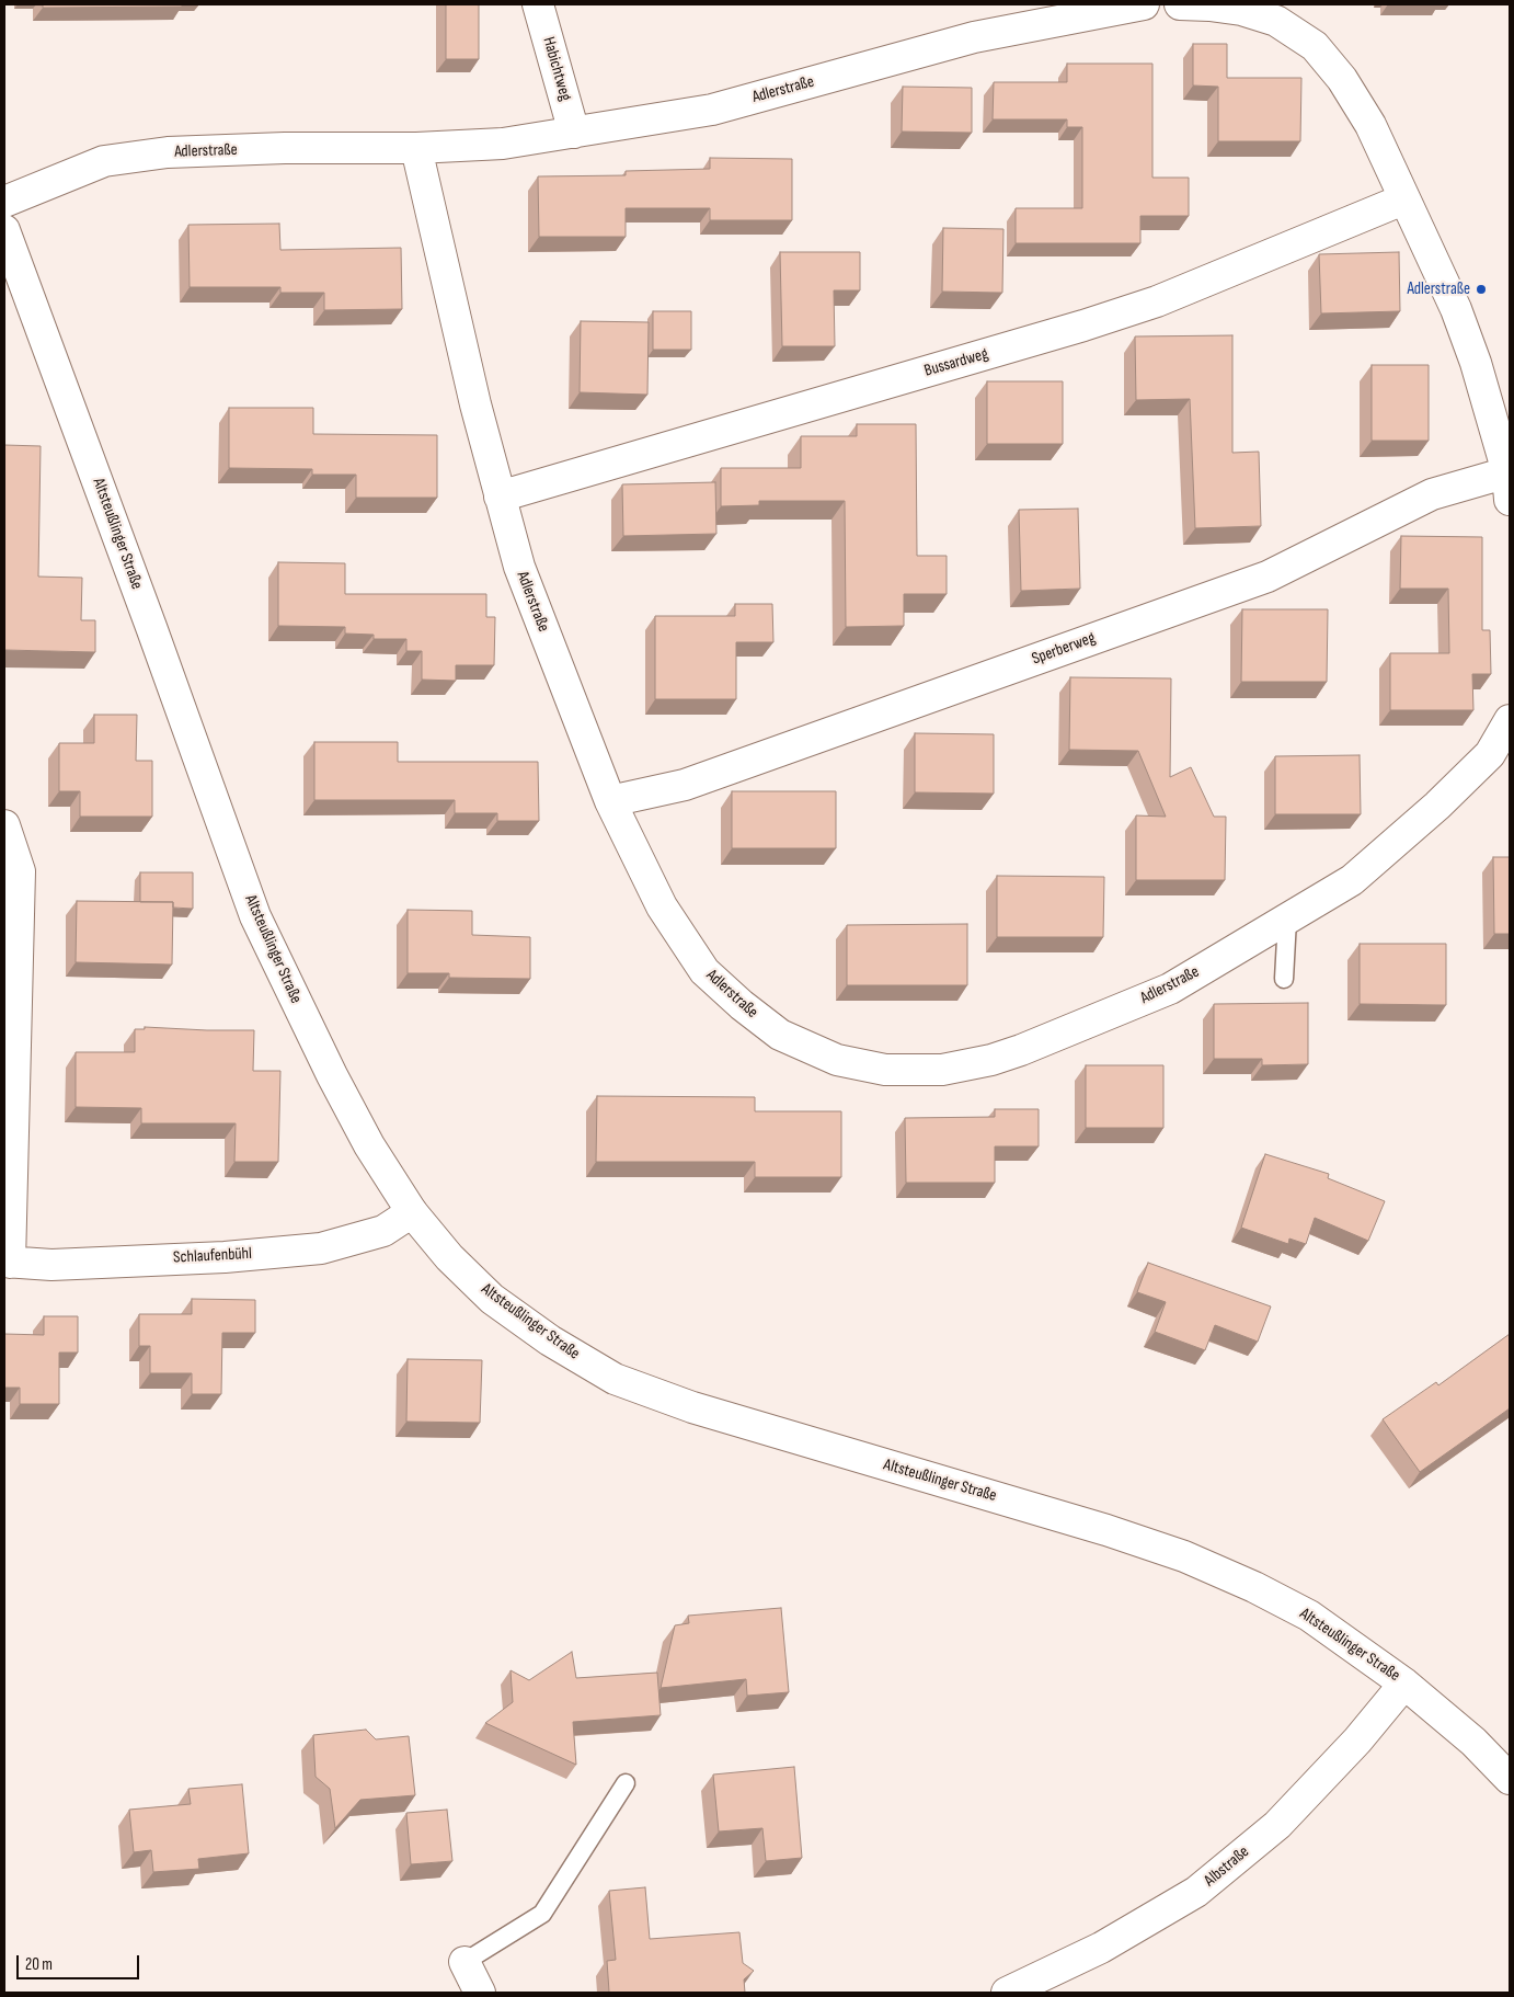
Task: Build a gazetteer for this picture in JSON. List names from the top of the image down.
{
  "streets": {
    "street": [
      "Habichtweg",
      "Adlerstraße",
      "Bussardweg",
      "Altsteußlinger Straße",
      "Sperberweg",
      "Schlaufenbühl",
      "Albstraße"
    ]
  },
  "crossings": [
    ["Habichtweg", "Adlerstraße"],
    ["Adlerstraße", "Bussardweg"],
    ["Adlerstraße", "Sperberweg"],
    ["Altsteußlinger Straße", "Schlaufenbühl"],
    ["Altsteußlinger Straße", "Albstraße"]
  ],
  "places": ["Adlerstraße"],
  "scale_bar": "20 m"
}
